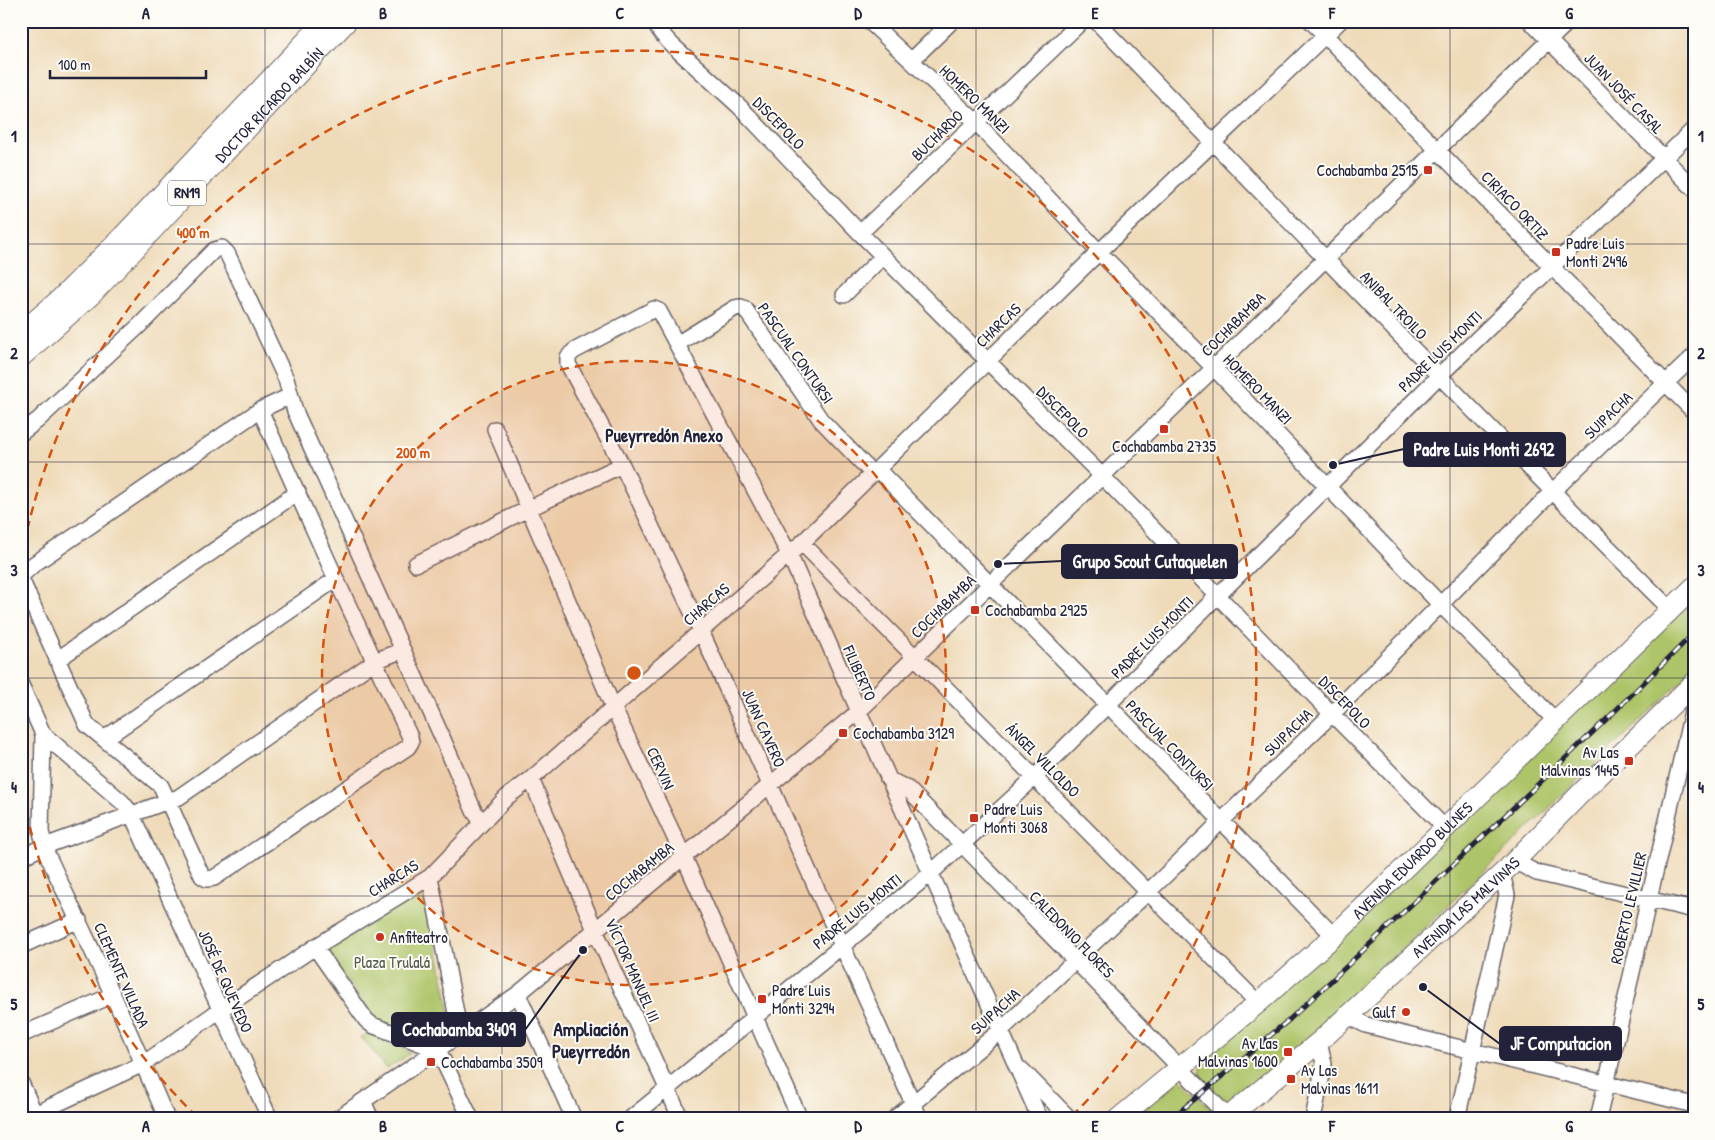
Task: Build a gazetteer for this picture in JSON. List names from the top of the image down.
{
  "streets": {
    "main road": [
      "DOCTOR RICARDO BALBÍN",
      "RN19",
      "AVENIDA EDUARDO BULNES",
      "AVENIDA LAS MALVINAS"
    ],
    "street": [
      "JUAN JOSÉ CASAL",
      "HOMERO MANZI",
      "DISCEPOLO",
      "BUCHARDO",
      "CIRIACO ORTIZ",
      "ANIBAL TROILO",
      "COCHABAMBA",
      "CHARCAS",
      "PADRE LUIS MONTI",
      "PASCUAL CONTURSI",
      "SUIPACHA",
      "FILIBERTO",
      "JUAN CAVERO",
      "ÁNGEL VILLOLDO",
      "CERVIN",
      "ROBERTO LEVILLIER",
      "CALEDONIO FLORES",
      "VÍCTOR MANUEL III",
      "CLEMENTE VILLADA",
      "JOSÉ DE QUEVEDO"
    ]
  },
  "crossings": [
    ["JUAN JOSÉ CASAL", "COCHABAMBA"],
    ["JUAN JOSÉ CASAL", "PADRE LUIS MONTI"],
    ["HOMERO MANZI", "BUCHARDO"],
    ["HOMERO MANZI", "COCHABAMBA"],
    ["HOMERO MANZI", "CHARCAS"],
    ["HOMERO MANZI", "PADRE LUIS MONTI"],
    ["HOMERO MANZI", "SUIPACHA"],
    ["HOMERO MANZI", "AVENIDA EDUARDO BULNES"],
    ["DISCEPOLO", "BUCHARDO"],
    ["DISCEPOLO", "COCHABAMBA"],
    ["DISCEPOLO", "CHARCAS"],
    ["DISCEPOLO", "PADRE LUIS MONTI"],
    ["DISCEPOLO", "SUIPACHA"],
    ["DISCEPOLO", "AVENIDA EDUARDO BULNES"],
    ["CIRIACO ORTIZ", "COCHABAMBA"],
    ["CIRIACO ORTIZ", "CHARCAS"],
    ["CIRIACO ORTIZ", "PADRE LUIS MONTI"],
    ["CIRIACO ORTIZ", "SUIPACHA"],
    ["ANIBAL TROILO", "COCHABAMBA"],
    ["ANIBAL TROILO", "CHARCAS"],
    ["ANIBAL TROILO", "PADRE LUIS MONTI"],
    ["ANIBAL TROILO", "SUIPACHA"],
    ["ANIBAL TROILO", "AVENIDA EDUARDO BULNES"],
    ["COCHABAMBA", "PASCUAL CONTURSI"],
    ["COCHABAMBA", "FILIBERTO"],
    ["COCHABAMBA", "JUAN CAVERO"],
    ["COCHABAMBA", "ÁNGEL VILLOLDO"],
    ["COCHABAMBA", "CERVIN"],
    ["COCHABAMBA", "VÍCTOR MANUEL III"],
    ["CHARCAS", "PASCUAL CONTURSI"],
    ["CHARCAS", "FILIBERTO"],
    ["CHARCAS", "JUAN CAVERO"],
    ["CHARCAS", "ÁNGEL VILLOLDO"],
    ["CHARCAS", "CERVIN"],
    ["CHARCAS", "VÍCTOR MANUEL III"],
    ["CHARCAS", "CLEMENTE VILLADA"],
    ["CHARCAS", "JOSÉ DE QUEVEDO"],
    ["PADRE LUIS MONTI", "PASCUAL CONTURSI"],
    ["PADRE LUIS MONTI", "FILIBERTO"],
    ["PADRE LUIS MONTI", "JUAN CAVERO"],
    ["PADRE LUIS MONTI", "ÁNGEL VILLOLDO"],
    ["PADRE LUIS MONTI", "CERVIN"],
    ["PADRE LUIS MONTI", "CALEDONIO FLORES"],
    ["PADRE LUIS MONTI", "VÍCTOR MANUEL III"],
    ["PASCUAL CONTURSI", "SUIPACHA"],
    ["PASCUAL CONTURSI", "FILIBERTO"],
    ["PASCUAL CONTURSI", "AVENIDA EDUARDO BULNES"],
    ["SUIPACHA", "FILIBERTO"],
    ["SUIPACHA", "JUAN CAVERO"],
    ["SUIPACHA", "ÁNGEL VILLOLDO"],
    ["SUIPACHA", "CALEDONIO FLORES"],
    ["FILIBERTO", "JUAN CAVERO"],
    ["FILIBERTO", "CALEDONIO FLORES"],
    ["ÁNGEL VILLOLDO", "AVENIDA EDUARDO BULNES"],
    ["AVENIDA EDUARDO BULNES", "CALEDONIO FLORES"],
    ["AVENIDA LAS MALVINAS", "CALEDONIO FLORES"]
  ],
  "districts": ["Pueyrredón Anexo", "Ampliación Pueyrredón"],
  "parks": ["Plaza Trulalá"],
  "places": {
    "transit": [
      "Cochabamba 2515",
      "Padre Luis Monti 2496",
      "Cochabamba 2735",
      "Cochabamba 2925",
      "Cochabamba 3129",
      "Av Las Malvinas 1445",
      "Padre Luis Monti 3068",
      "Padre Luis Monti 3294",
      "Av Las Malvinas 1600",
      "Cochabamba 3509",
      "Av Las Malvinas 1611"
    ],
    "other": [
      "Padre Luis Monti 2692",
      "Grupo Scout Cutaquelen",
      "Anfiteatro",
      "Cochabamba 3409",
      "JF Computacion",
      "Gulf"
    ]
  },
  "scale_bar": "100 m",
  "grid": {
    "columns": [
      "A",
      "B",
      "C",
      "D",
      "E",
      "F",
      "G"
    ],
    "rows": [
      "1",
      "2",
      "3",
      "4",
      "5"
    ]
  },
  "rings": ["400 m", "200 m"]
}
